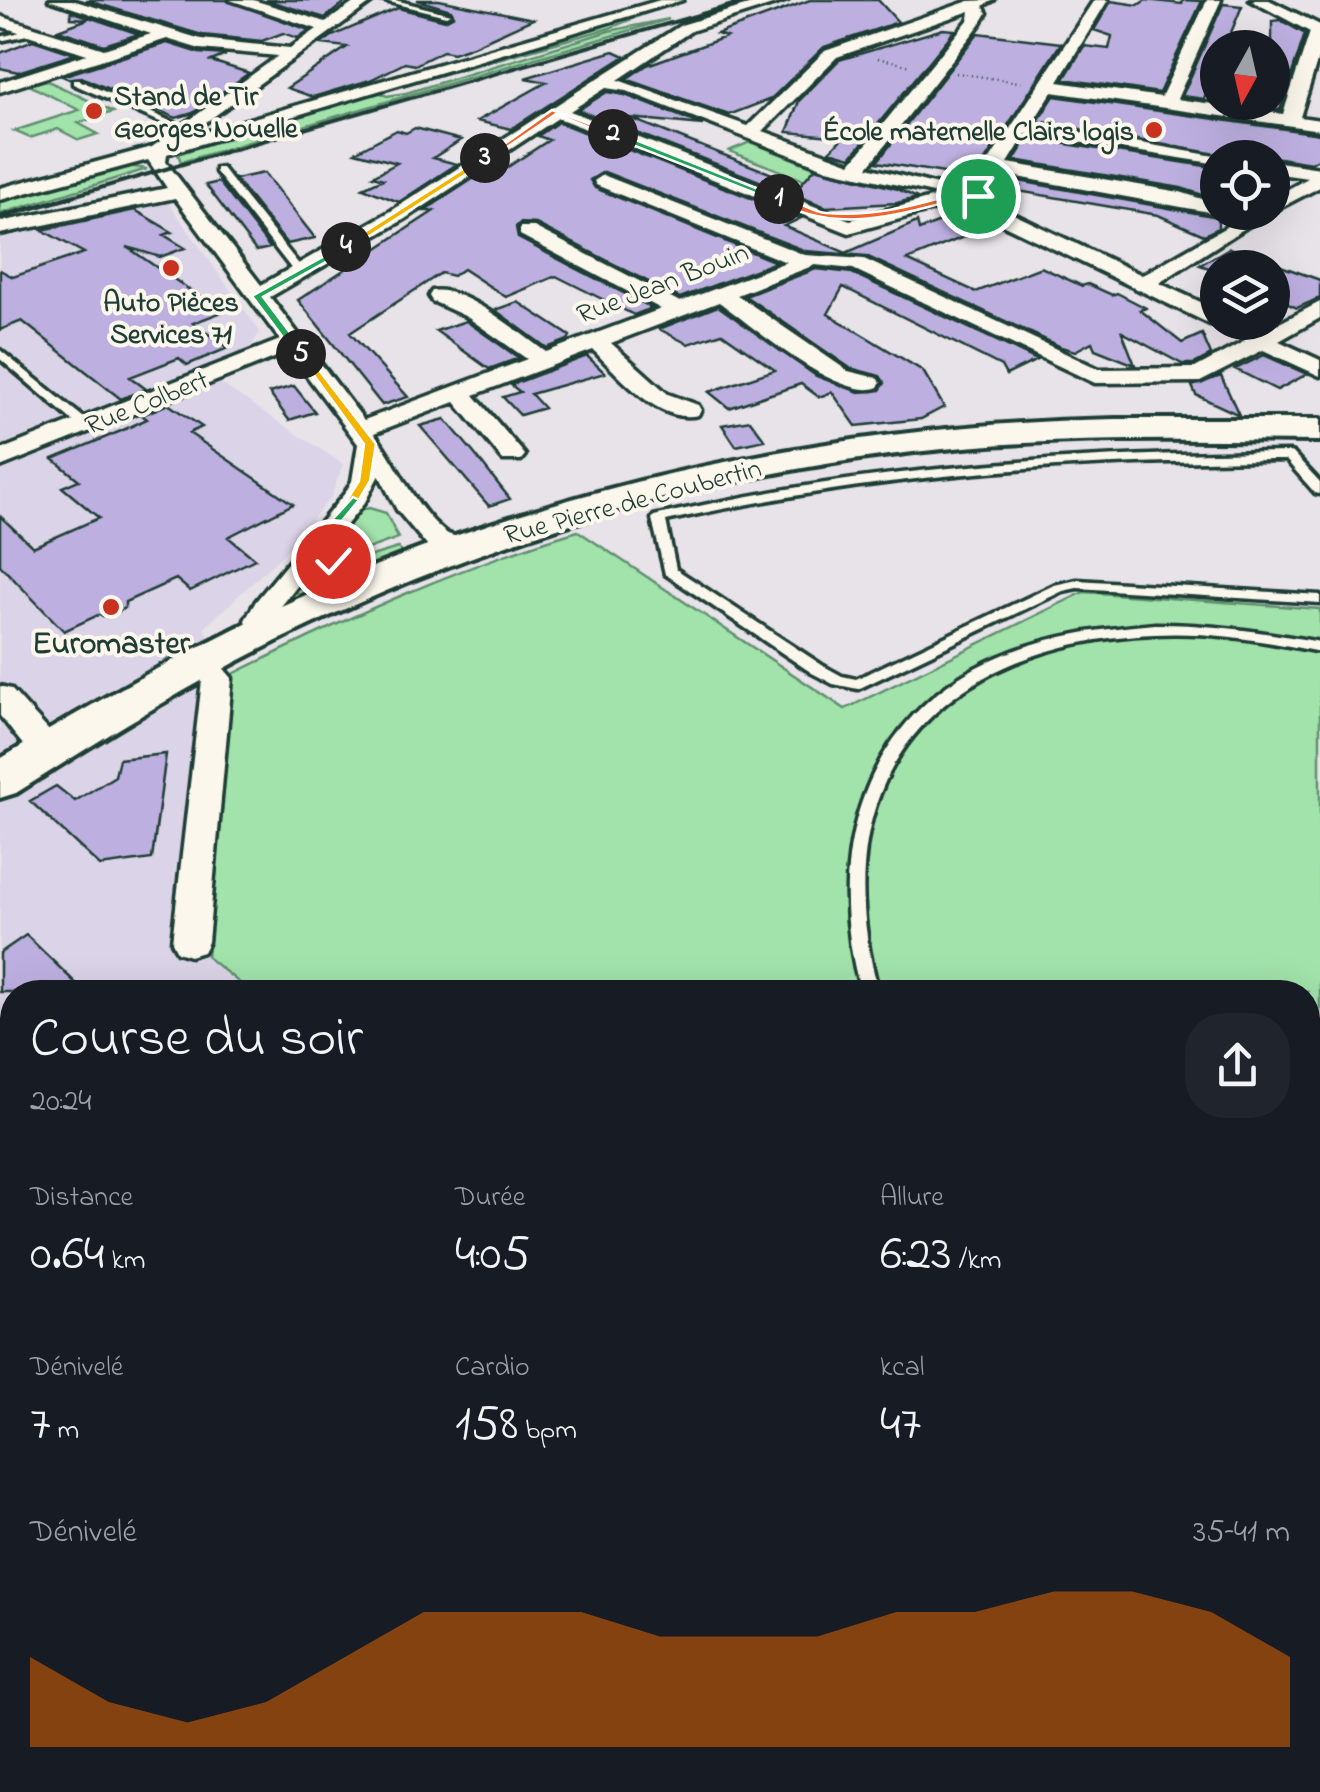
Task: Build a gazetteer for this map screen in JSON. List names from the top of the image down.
{
  "streets": {
    "main road": ["Rue Pierre de Coubertin"],
    "street": ["Rue Jean Bouin", "Rue Colbert"]
  },
  "places": [
    "Stand de Tir Georges Nouelle",
    "École maternelle Clairs logis",
    "Auto Pièces Services 71",
    "Euromaster"
  ],
  "north": "bottom",
  "page": {
    "pins": [
      "2",
      "3",
      "1",
      "4",
      "5"
    ],
    "heading": ["Course du soir", "20:24"],
    "stats": [
      ["Distance", "0.64 km"],
      ["Durée", "4:05"],
      ["Allure", "6:23 /km"],
      ["Dénivelé", "7 m"],
      ["Cardio", "158 bpm"],
      ["kcal", "47"]
    ],
    "chart": ["Dénivelé", "35–41 m"]
  }
}
